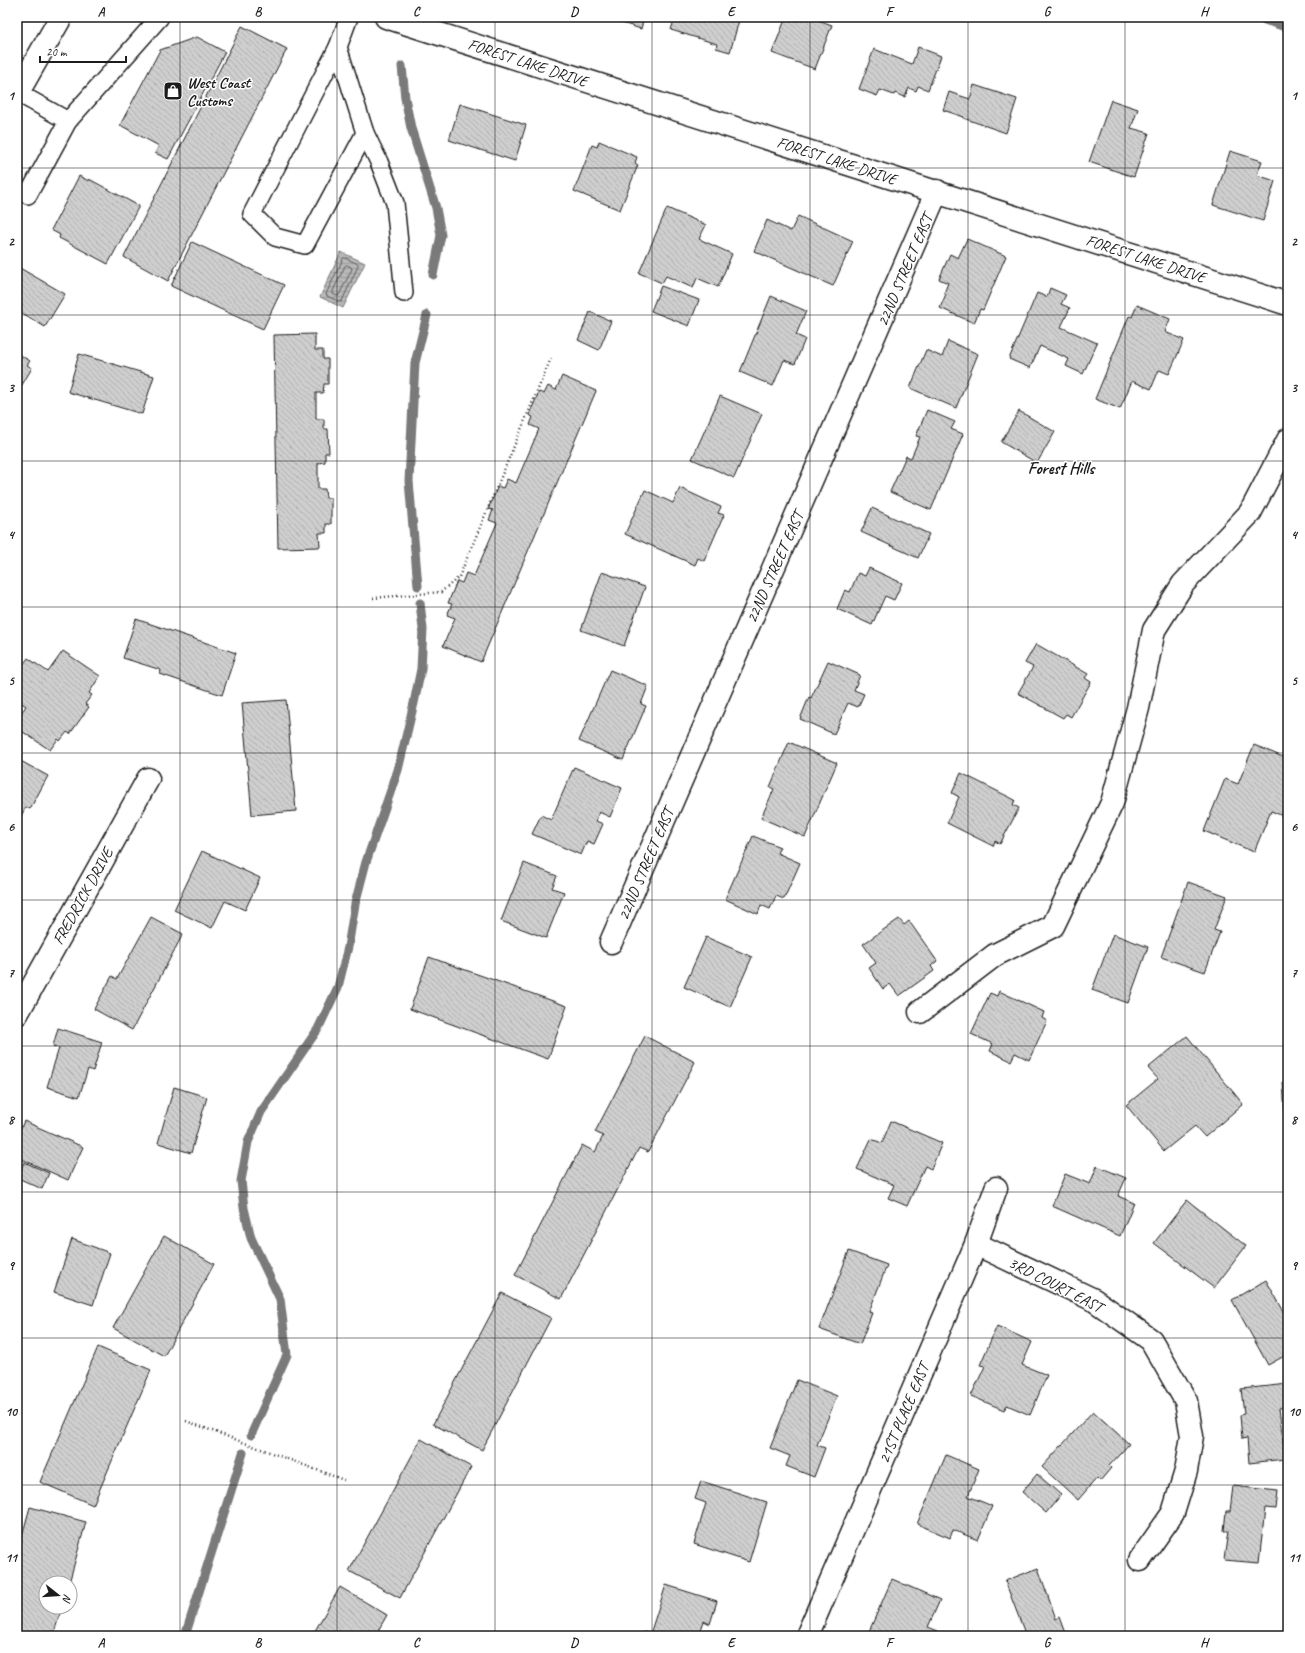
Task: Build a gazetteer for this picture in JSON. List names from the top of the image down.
{
  "streets": {
    "street": [
      "FOREST LAKE DRIVE",
      "22ND STREET EAST",
      "FREDRICK DRIVE",
      "3RD COURT EAST",
      "21ST PLACE EAST"
    ]
  },
  "crossings": [
    ["FOREST LAKE DRIVE", "22ND STREET EAST"],
    ["3RD COURT EAST", "21ST PLACE EAST"]
  ],
  "districts": ["Forest Hills"],
  "places": {
    "shop": ["West Coast Customs"]
  },
  "scale_bar": "20 m",
  "north": "right",
  "grid": {
    "columns": [
      "A",
      "B",
      "C",
      "D",
      "E",
      "F",
      "G",
      "H"
    ],
    "rows": [
      "1",
      "2",
      "3",
      "4",
      "5",
      "6",
      "7",
      "8",
      "9",
      "10",
      "11"
    ]
  }
}
